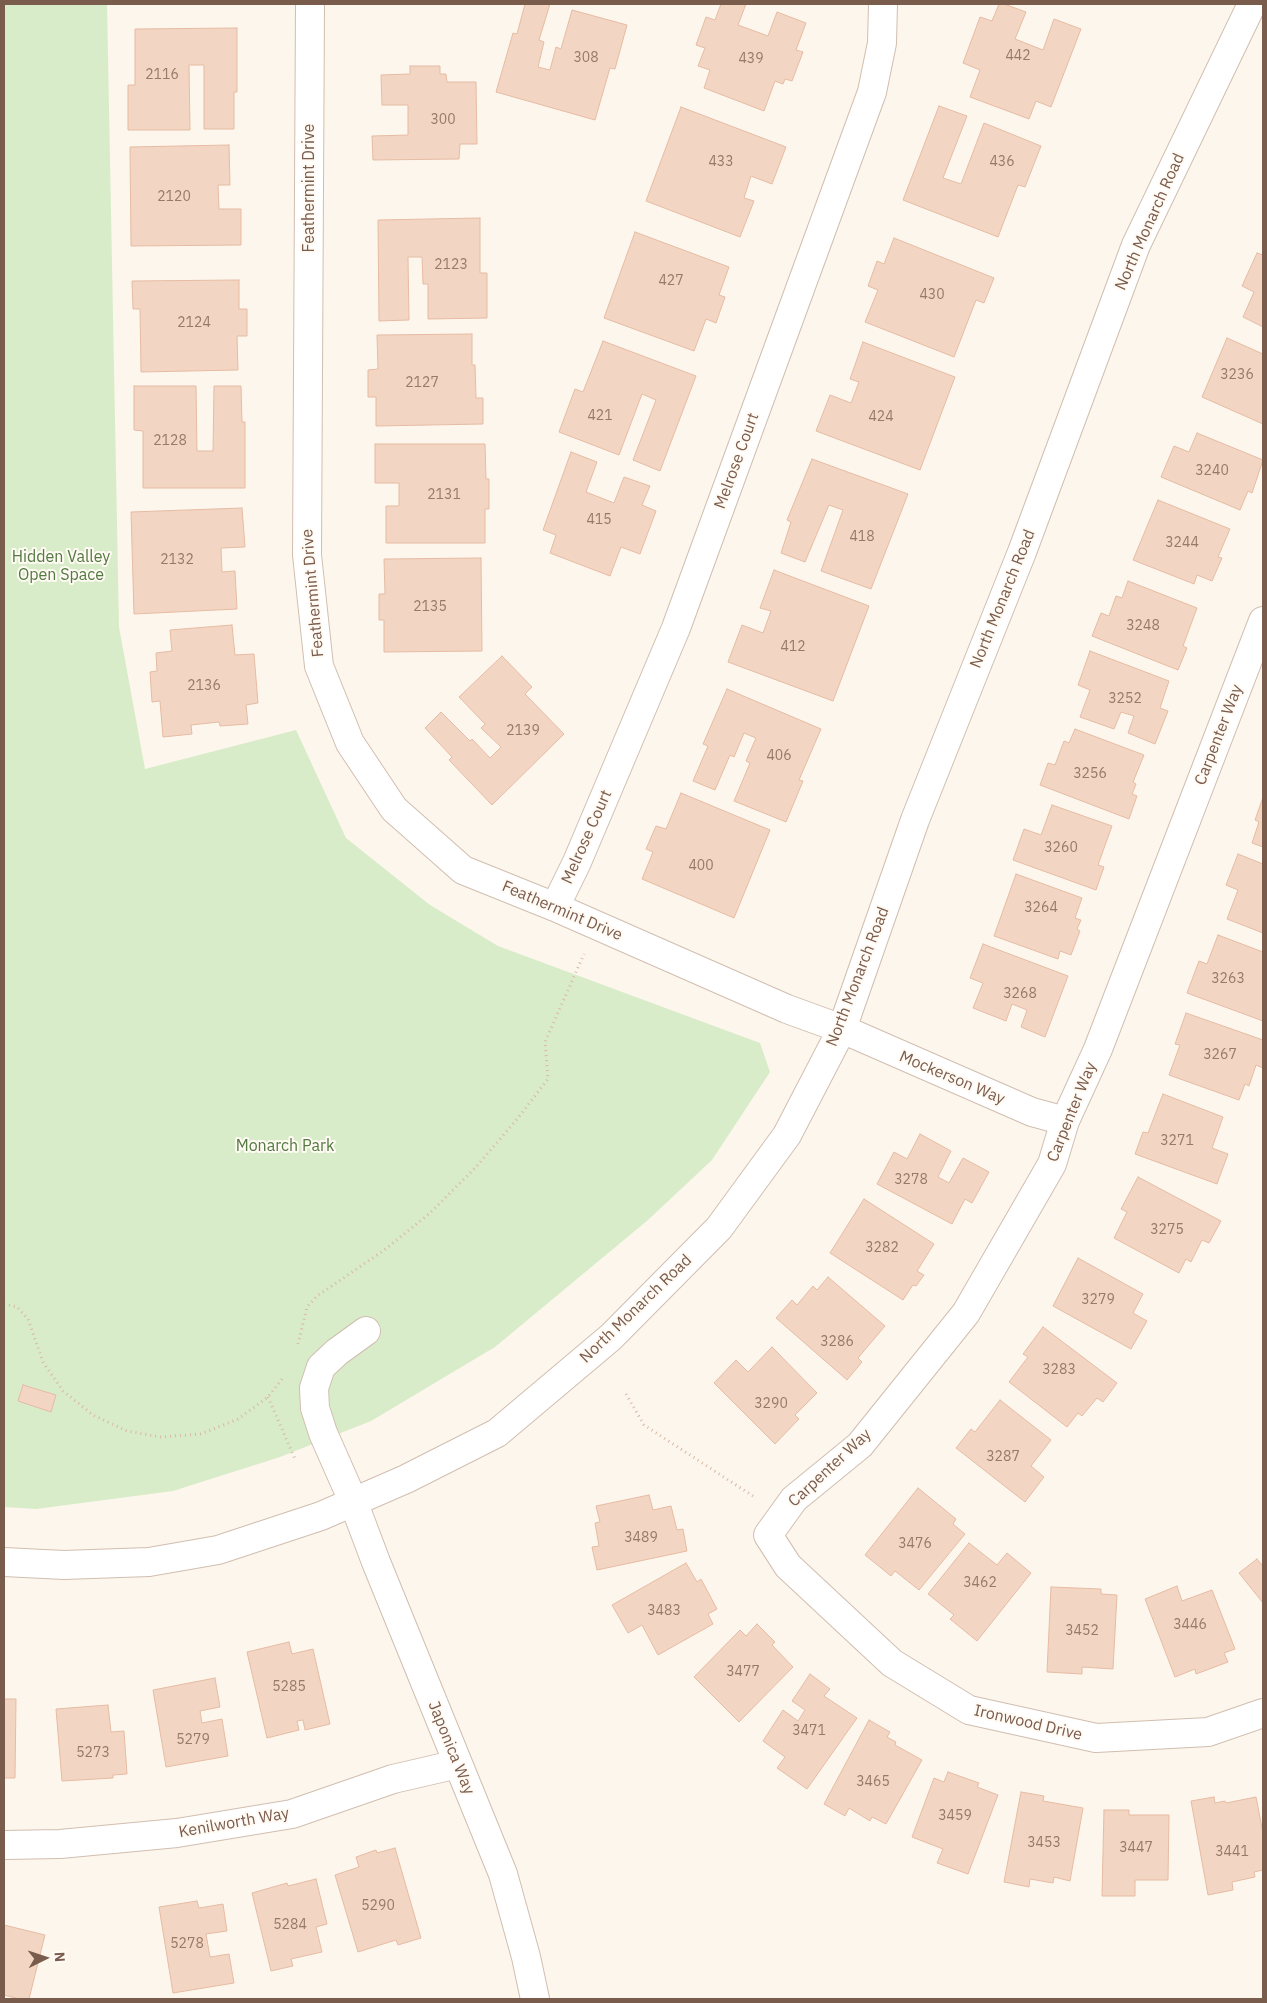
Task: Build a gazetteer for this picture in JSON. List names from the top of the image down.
{
  "streets": {
    "street": [
      "Feathermint Drive",
      "North Monarch Road",
      "Melrose Court",
      "Carpenter Way",
      "Mockerson Way",
      "Ironwood Drive",
      "Japonica Way",
      "Kenilworth Way"
    ]
  },
  "crossings": [
    ["Feathermint Drive", "North Monarch Road"],
    ["Feathermint Drive", "Melrose Court"],
    ["Feathermint Drive", "Mockerson Way"],
    ["North Monarch Road", "Mockerson Way"],
    ["North Monarch Road", "Japonica Way"],
    ["Carpenter Way", "Mockerson Way"],
    ["Carpenter Way", "Ironwood Drive"],
    ["Japonica Way", "Kenilworth Way"]
  ],
  "parks": ["Hidden Valley Open Space", "Monarch Park"],
  "house_numbers": [
    "442",
    "308",
    "439",
    "2116",
    "300",
    "433",
    "436",
    "2120",
    "2123",
    "427",
    "430",
    "2124",
    "3236",
    "2127",
    "421",
    "424",
    "2128",
    "3240",
    "2131",
    "415",
    "418",
    "3244",
    "2132",
    "2135",
    "3248",
    "412",
    "2136",
    "3252",
    "2139",
    "406",
    "3256",
    "3260",
    "400",
    "3264",
    "3263",
    "3268",
    "3267",
    "3271",
    "3278",
    "3275",
    "3282",
    "3279",
    "3286",
    "3283",
    "3290",
    "3287",
    "3489",
    "3476",
    "3462",
    "3483",
    "3446",
    "3452",
    "3477",
    "5285",
    "3471",
    "5279",
    "5273",
    "3465",
    "3459",
    "3453",
    "3447",
    "3441",
    "5290",
    "5284",
    "5278"
  ],
  "north": "right"
}
